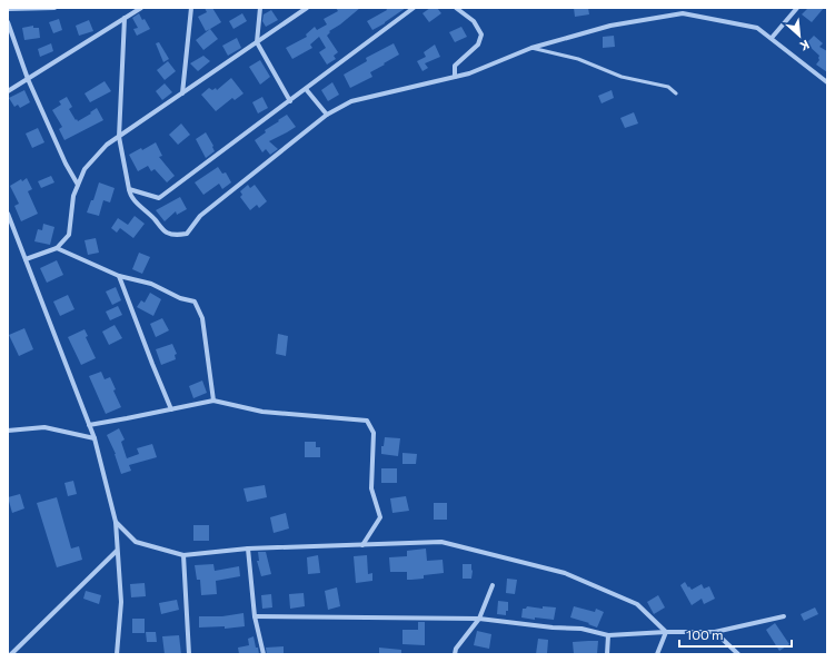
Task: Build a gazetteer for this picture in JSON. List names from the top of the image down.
{
  "scale_bar": "100 m",
  "north": "bottom right"
}
